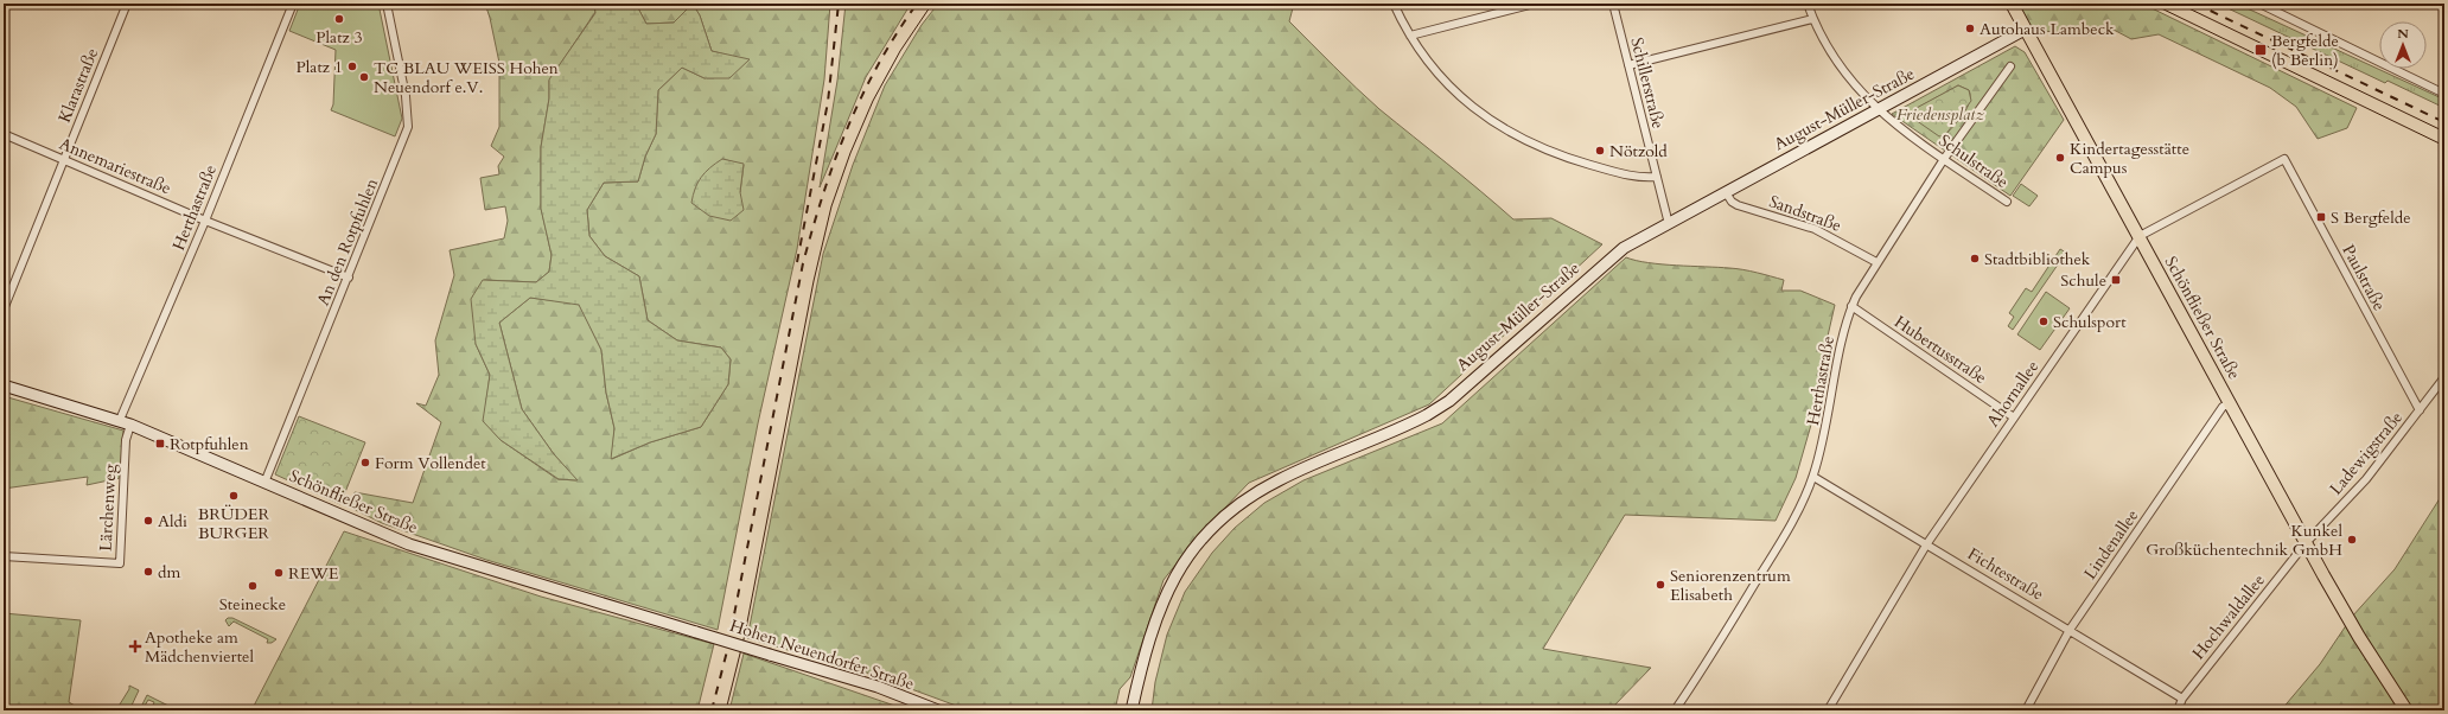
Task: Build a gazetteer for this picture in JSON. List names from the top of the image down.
{
  "streets": {
    "main road": ["August-Müller-Straße", "Schönfließer Straße", "Hohen Neuendorfer Straße"],
    "street": [
      "Schillerstraße",
      "Klarastraße",
      "Schulstraße",
      "Annemariestraße",
      "Herthastraße",
      "Sandstraße",
      "An den Rotpfuhlen",
      "Paulstraße",
      "Hubertusstraße",
      "Ahornallee",
      "Ladewigstraße",
      "Lärchenweg",
      "Lindenallee",
      "Fichtestraße",
      "Hochwaldallee"
    ]
  },
  "crossings": [
    ["Schillerstraße", "August-Müller-Straße"],
    ["Klarastraße", "Annemariestraße"],
    ["August-Müller-Straße", "Schulstraße"],
    ["August-Müller-Straße", "Sandstraße"],
    ["August-Müller-Straße", "Schönfließer Straße"],
    ["Schulstraße", "Herthastraße"],
    ["Annemariestraße", "Herthastraße"],
    ["Annemariestraße", "An den Rotpfuhlen"],
    ["Herthastraße", "Sandstraße"],
    ["Herthastraße", "Schönfließer Straße"],
    ["Herthastraße", "Hubertusstraße"],
    ["Herthastraße", "Lärchenweg"],
    ["Herthastraße", "Fichtestraße"],
    ["An den Rotpfuhlen", "Schönfließer Straße"],
    ["Paulstraße", "Ahornallee"],
    ["Paulstraße", "Ladewigstraße"],
    ["Schönfließer Straße", "Ahornallee"],
    ["Schönfließer Straße", "Ladewigstraße"],
    ["Schönfließer Straße", "Lärchenweg"],
    ["Schönfließer Straße", "Lindenallee"],
    ["Schönfließer Straße", "Hochwaldallee"],
    ["Schönfließer Straße", "Hohen Neuendorfer Straße"],
    ["Hubertusstraße", "Ahornallee"],
    ["Ahornallee", "Fichtestraße"],
    ["Ladewigstraße", "Hochwaldallee"],
    ["Lindenallee", "Fichtestraße"],
    ["Fichtestraße", "Hochwaldallee"]
  ],
  "parks": ["Friedensplatz"],
  "places": {
    "other": [
      "Platz 3",
      "Autohaus Lambeck",
      "Platz 1",
      "TC BLAU WEISS Hohen Neuendorf e.V.",
      "Nötzold",
      "Kindertagesstätte Campus",
      "Stadtbibliothek",
      "Schulsport",
      "Form Vollendet",
      "BRÜDER BURGER",
      "Aldi",
      "Kunkel Großküchentechnik GmbH",
      "dm",
      "REWE",
      "Seniorenzentrum Elisabeth",
      "Steinecke"
    ],
    "transit": [
      "Bergfelde (b Berlin)",
      "S Bergfelde",
      "Schule",
      "Rotpfuhlen"
    ],
    "health": ["Apotheke am Mädchenviertel"]
  },
  "north": "top"
}
